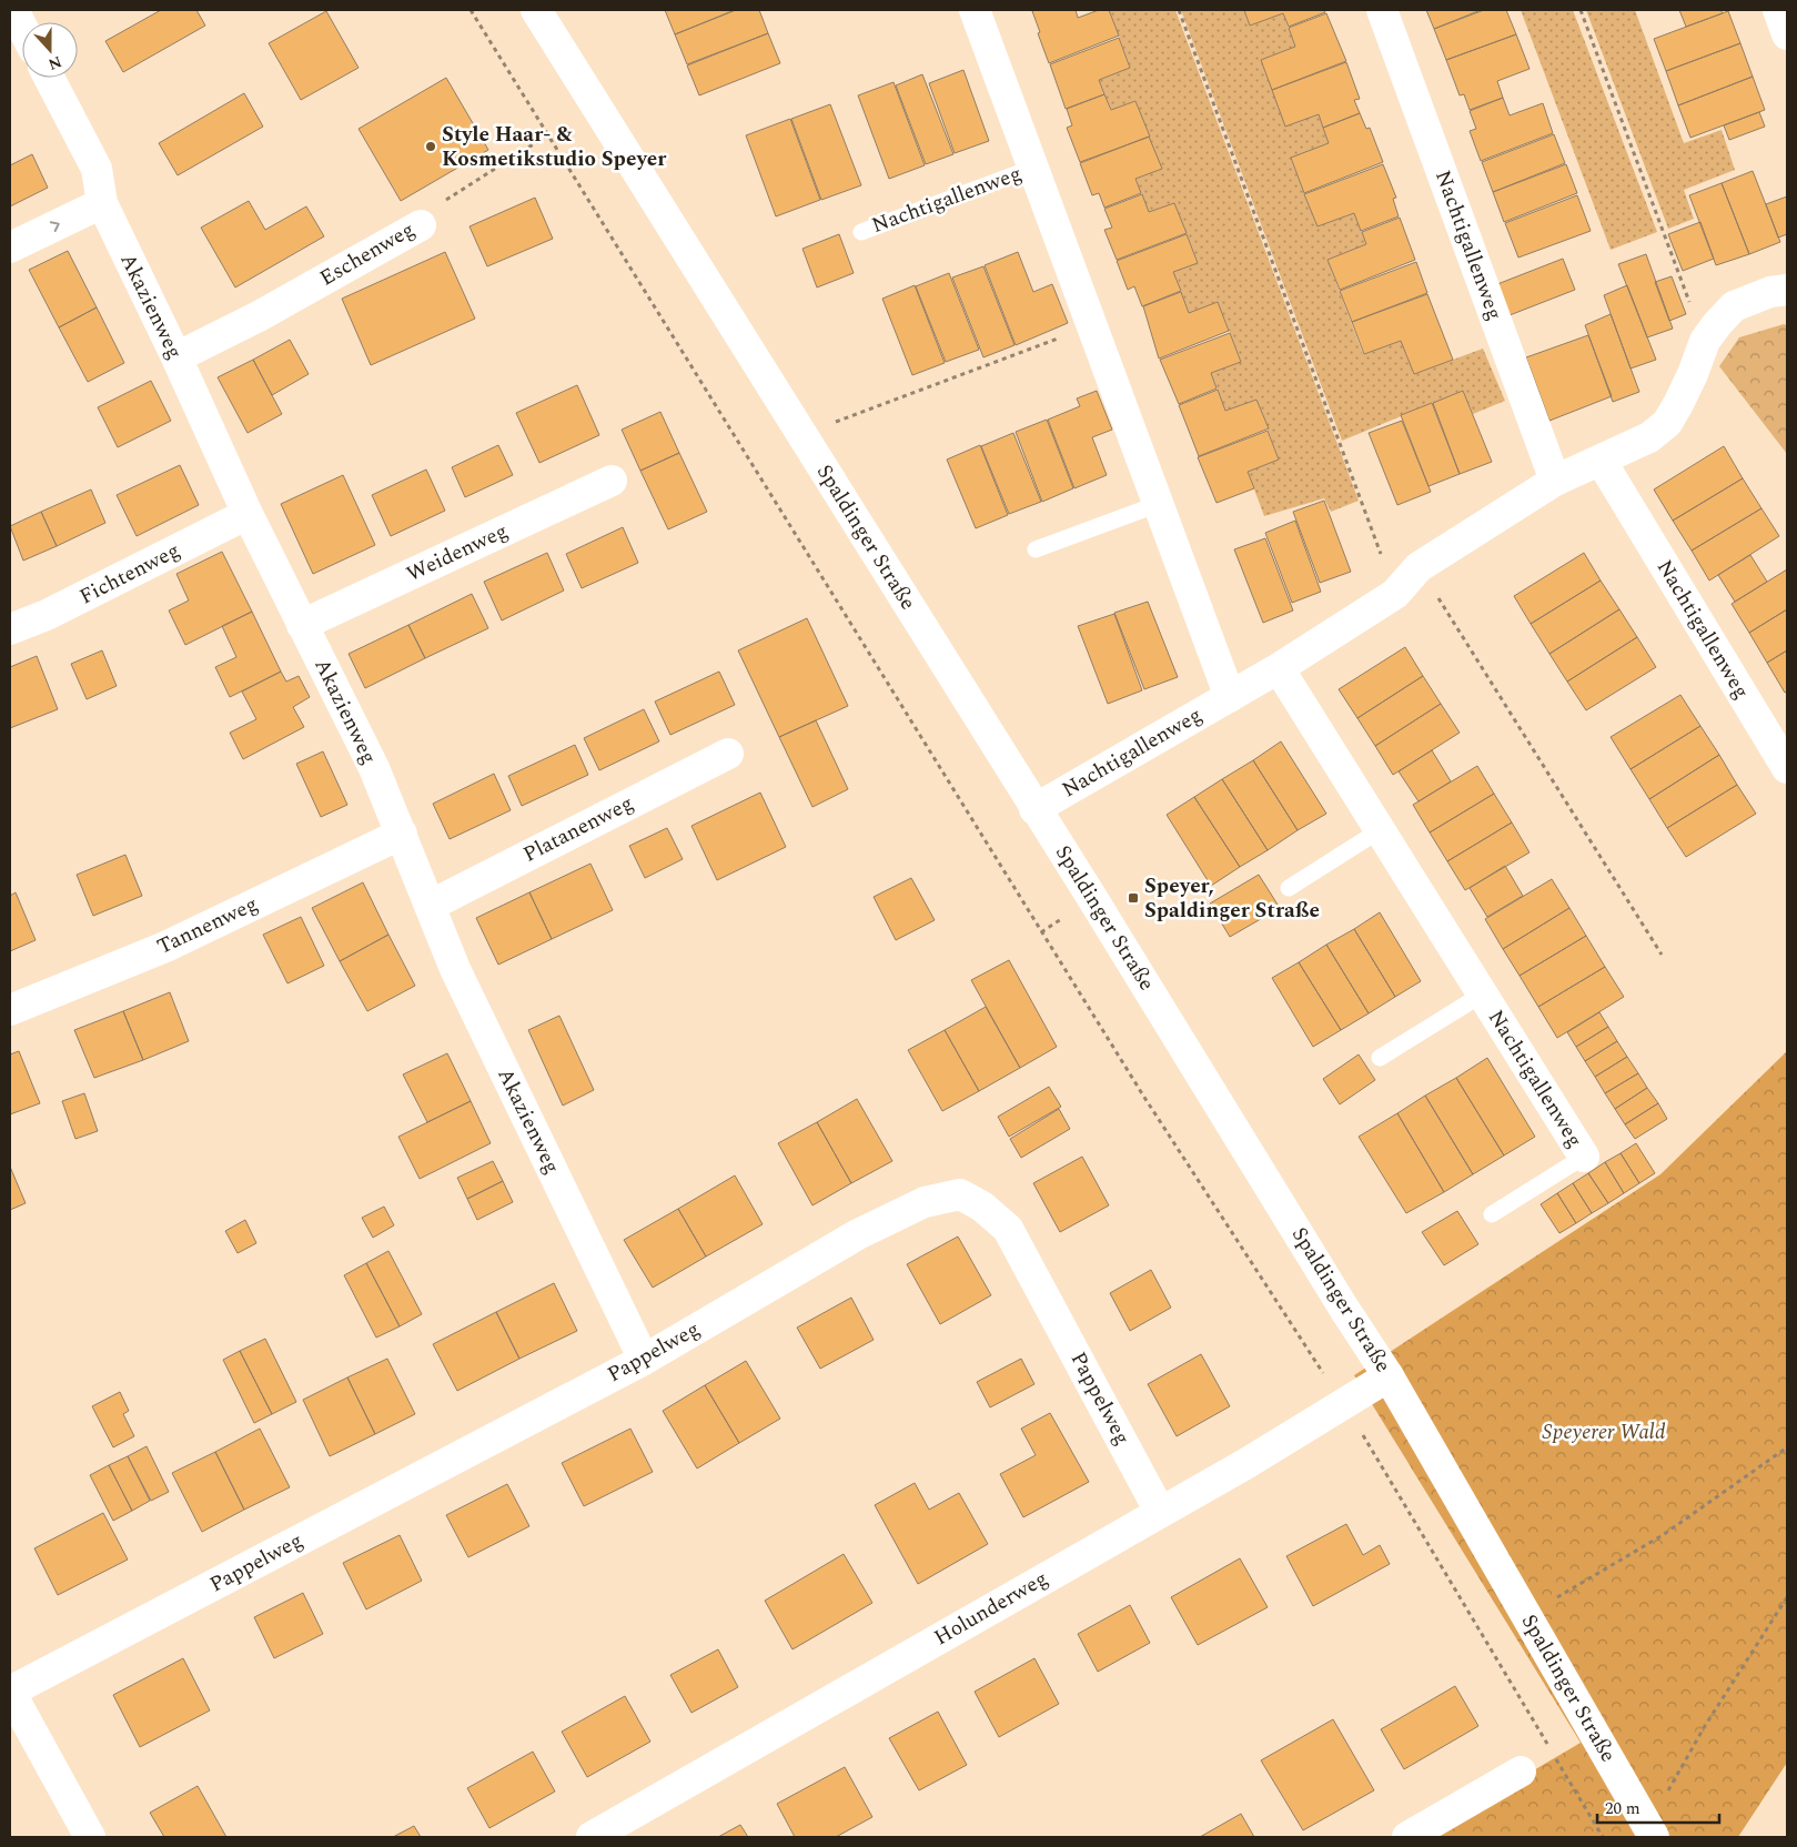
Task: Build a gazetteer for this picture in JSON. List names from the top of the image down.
{
  "streets": {
    "street": [
      "Nachtigallenweg",
      "Eschenweg",
      "Akazienweg",
      "Spaldinger Straße",
      "Weidenweg",
      "Fichtenweg",
      "Platanenweg",
      "Tannenweg",
      "Pappelweg",
      "Holunderweg"
    ]
  },
  "crossings": [
    ["Nachtigallenweg", "Spaldinger Straße"],
    ["Eschenweg", "Akazienweg"],
    ["Akazienweg", "Weidenweg"],
    ["Akazienweg", "Fichtenweg"],
    ["Akazienweg", "Platanenweg"],
    ["Akazienweg", "Tannenweg"],
    ["Akazienweg", "Pappelweg"],
    ["Spaldinger Straße", "Holunderweg"],
    ["Pappelweg", "Holunderweg"]
  ],
  "parks": ["Speyerer Wald"],
  "places": {
    "other": ["Style Haar- & Kosmetikstudio Speyer"],
    "transit": ["Speyer, Spaldinger Straße"]
  },
  "scale_bar": "20 m",
  "north": "bottom"
}
